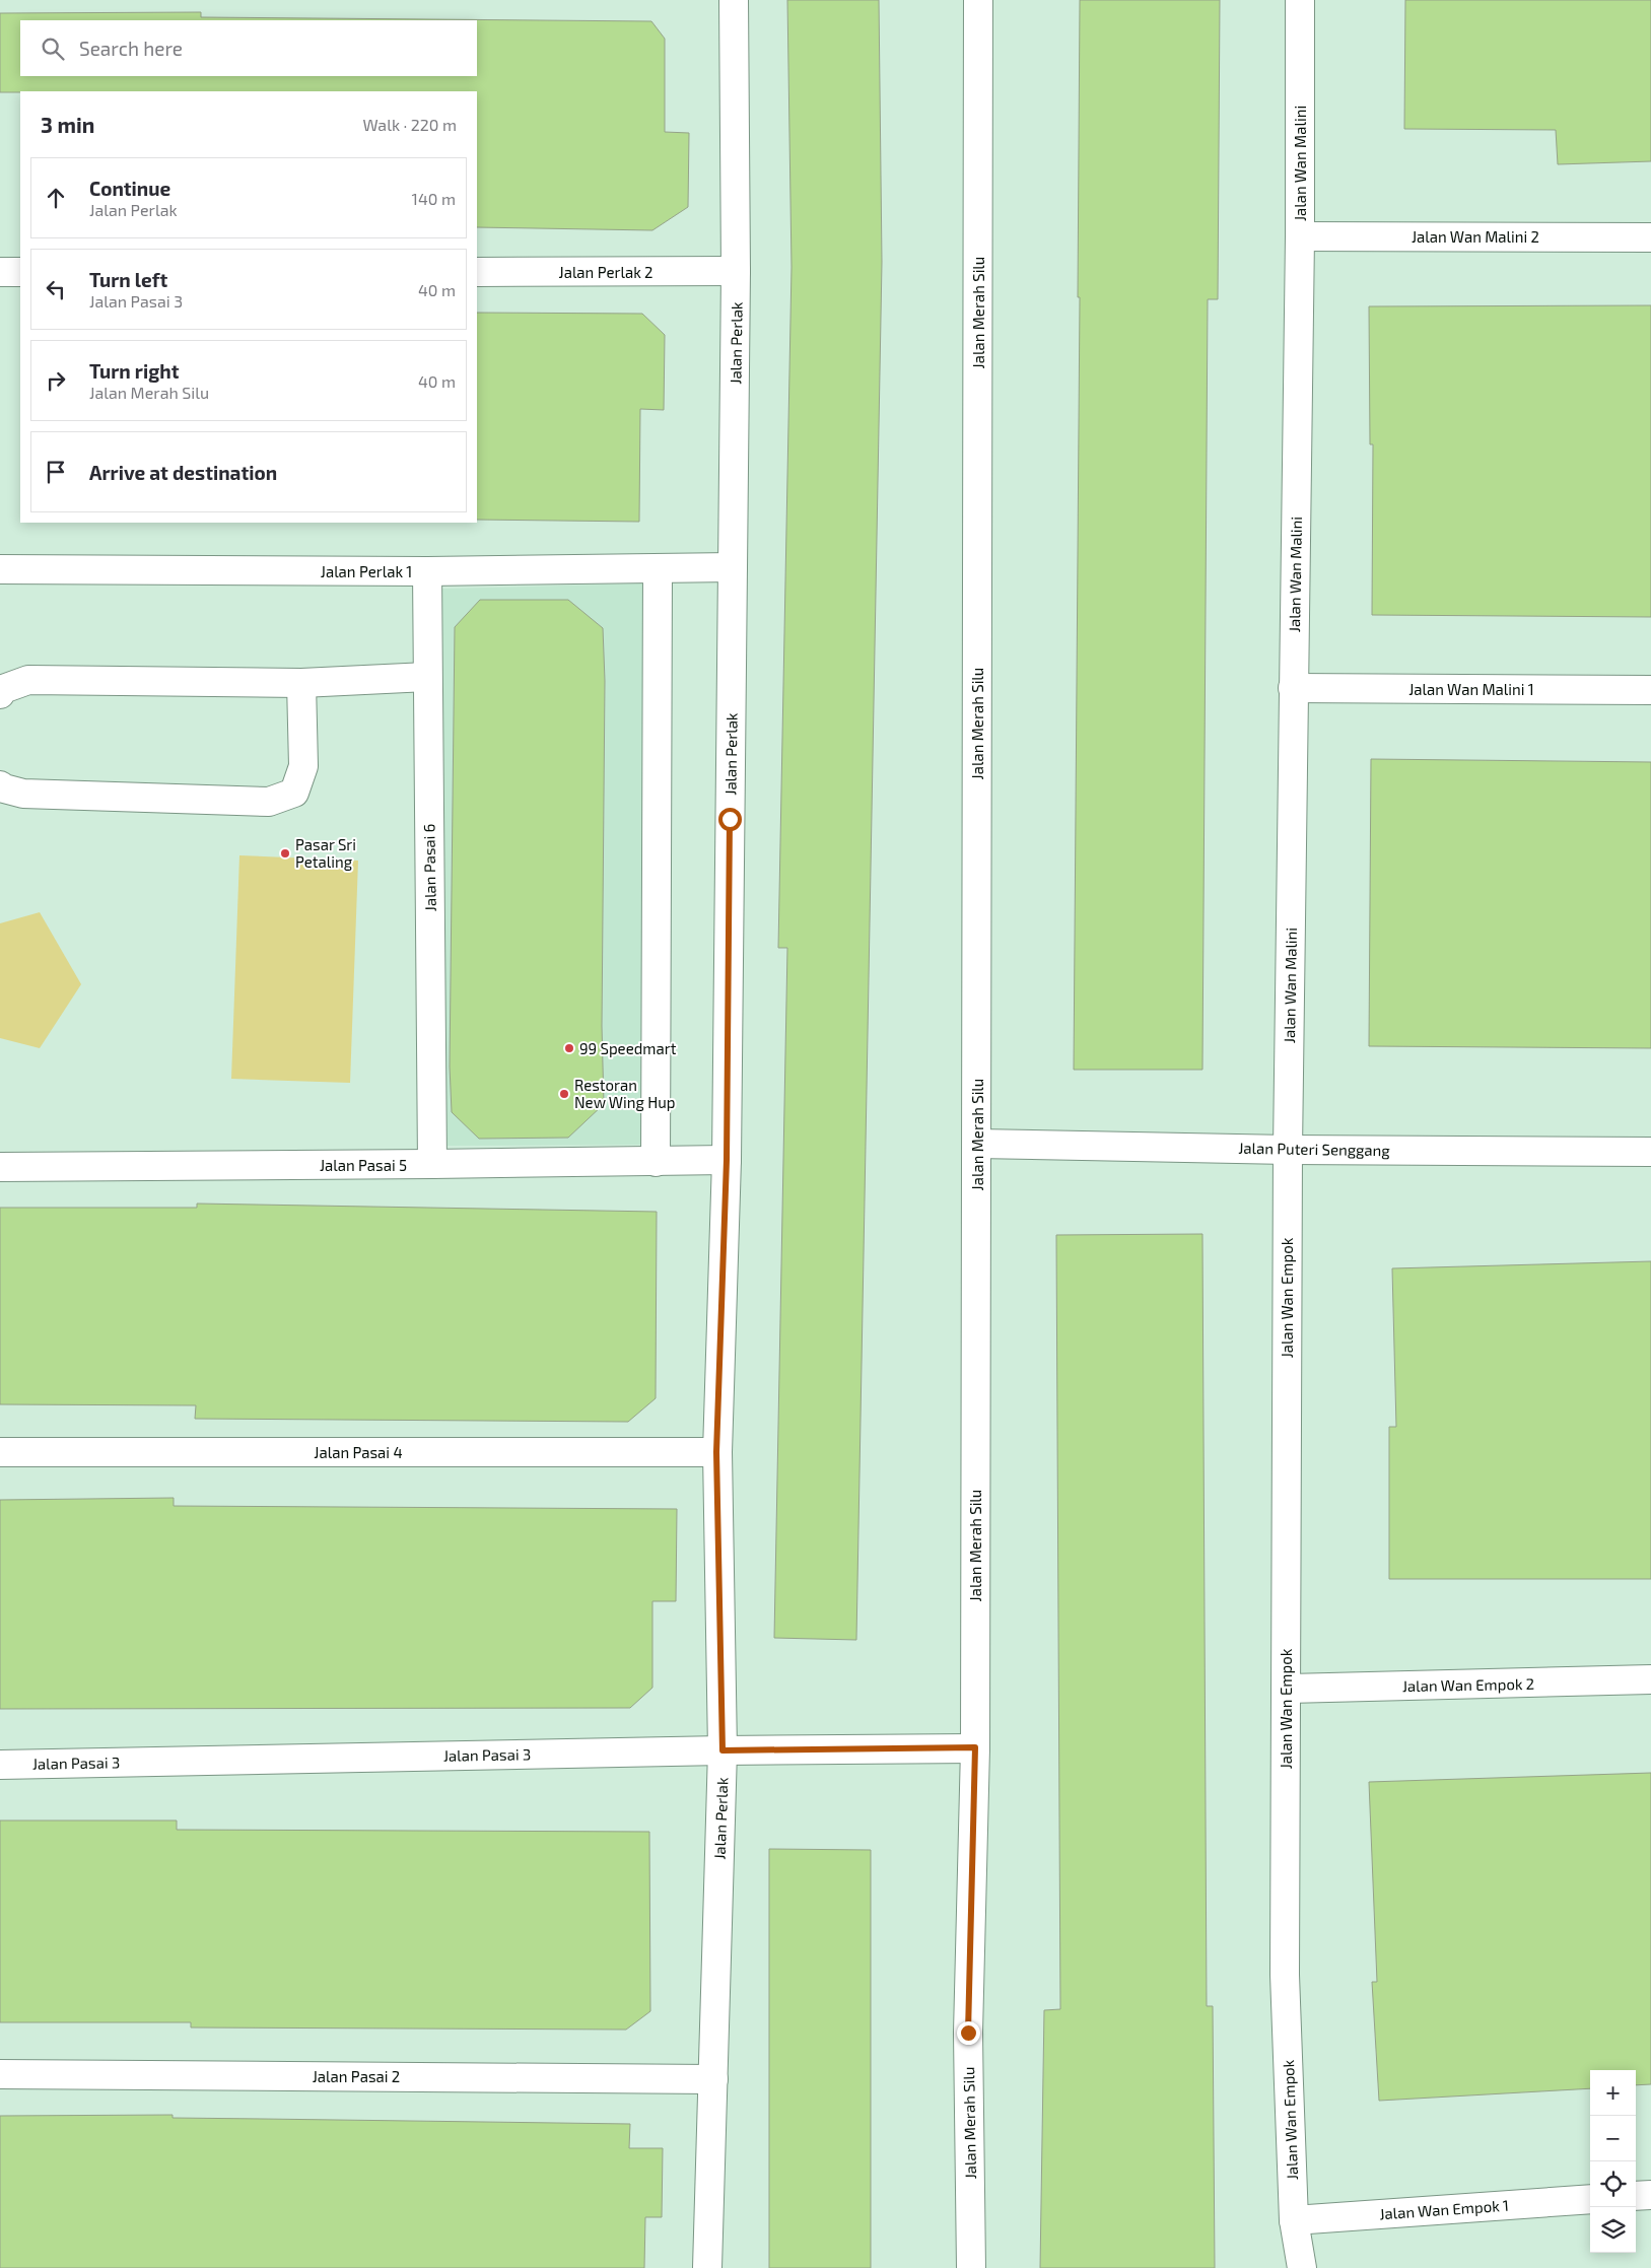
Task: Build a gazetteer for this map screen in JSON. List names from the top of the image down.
{
  "streets": {
    "street": [
      "Jalan Wan Malini",
      "Jalan Wan Malini 2",
      "Jalan Perlak 2",
      "Jalan Merah Silu",
      "Jalan Perlak",
      "Jalan Perlak 1",
      "Jalan Wan Malini 1",
      "Jalan Pasai 6",
      "Jalan Puteri Senggang",
      "Jalan Pasai 5",
      "Jalan Wan Empok",
      "Jalan Pasai 4",
      "Jalan Wan Empok 2",
      "Jalan Pasai 3",
      "Jalan Pasai 2",
      "Jalan Wan Empok 1"
    ]
  },
  "crossings": [
    ["Jalan Wan Malini", "Jalan Wan Malini 2"],
    ["Jalan Wan Malini", "Jalan Wan Malini 1"],
    ["Jalan Wan Malini", "Jalan Puteri Senggang"],
    ["Jalan Wan Malini", "Jalan Wan Empok"],
    ["Jalan Perlak 2", "Jalan Perlak"],
    ["Jalan Merah Silu", "Jalan Puteri Senggang"],
    ["Jalan Merah Silu", "Jalan Pasai 3"],
    ["Jalan Perlak", "Jalan Perlak 1"],
    ["Jalan Perlak", "Jalan Pasai 5"],
    ["Jalan Perlak", "Jalan Pasai 4"],
    ["Jalan Perlak", "Jalan Pasai 3"],
    ["Jalan Perlak", "Jalan Pasai 2"],
    ["Jalan Perlak 1", "Jalan Pasai 6"],
    ["Jalan Pasai 6", "Jalan Pasai 5"],
    ["Jalan Puteri Senggang", "Jalan Wan Empok"],
    ["Jalan Wan Empok", "Jalan Wan Empok 2"],
    ["Jalan Wan Empok", "Jalan Wan Empok 1"]
  ],
  "places": ["Pasar Sri Petaling", "99 Speedmart", "Restoran New Wing Hup"],
  "page": {
    "search": "Search here",
    "heading": ["3 min", "Walk · 220 m"],
    "list": [
      ["Continue", "Jalan Perlak", "140 m"],
      ["Turn left", "Jalan Pasai 3", "40 m"],
      ["Turn right", "Jalan Merah Silu", "40 m"],
      "Arrive at destination"
    ],
    "map_buttons": ["+", "−"]
  }
}
